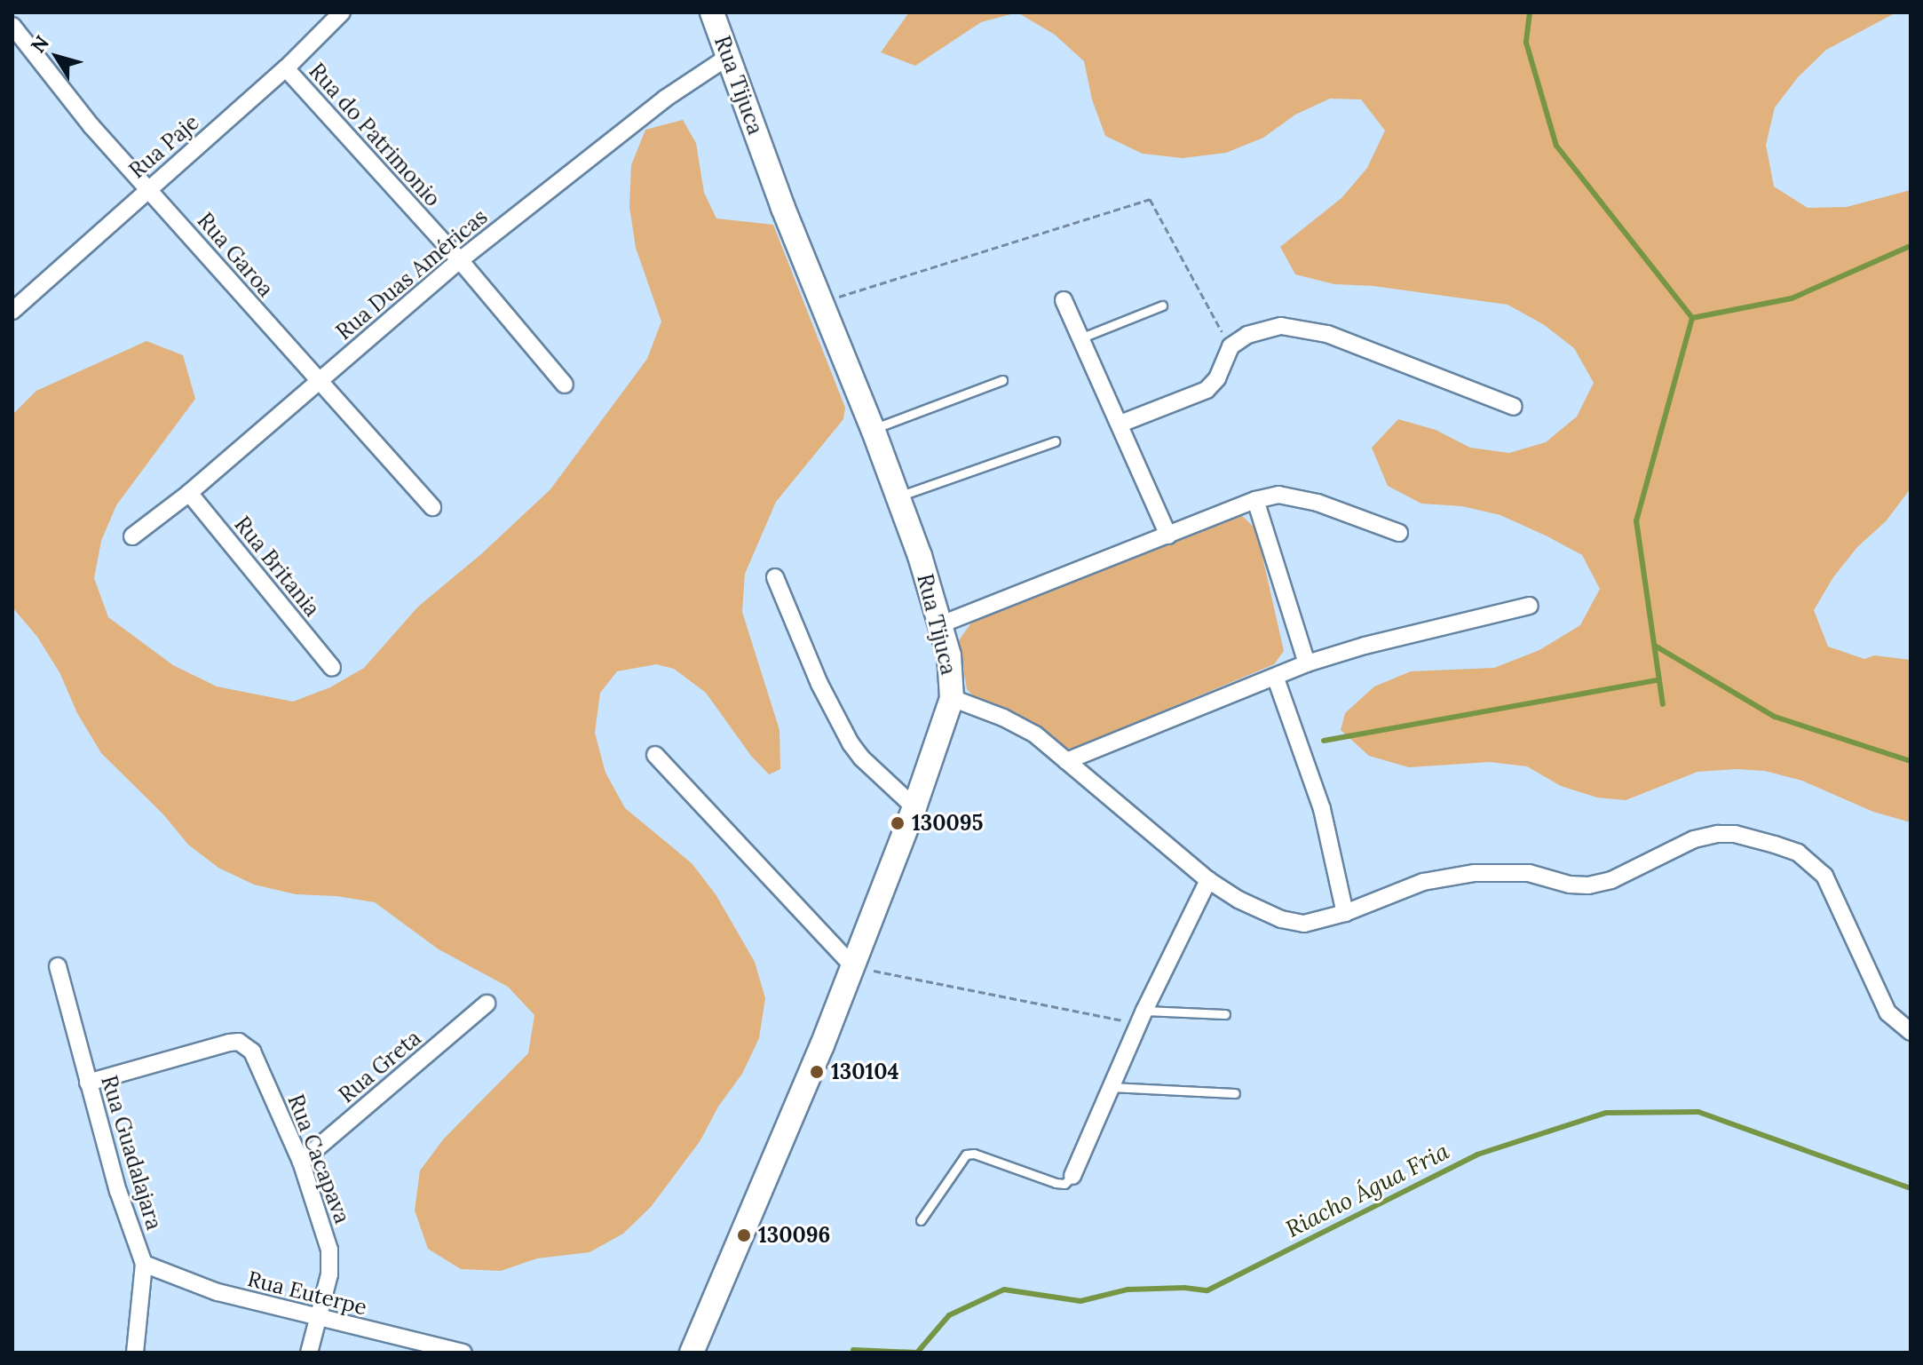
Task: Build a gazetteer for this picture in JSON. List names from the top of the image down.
{
  "streets": {
    "street": [
      "Rua Tijuca",
      "Rua do Patrimonio",
      "Rua Paje",
      "Rua Garoa",
      "Rua Duas Américas",
      "Rua Britania",
      "Rua Greta",
      "Rua Guadalajara",
      "Rua Cacapava",
      "Rua Euterpe"
    ]
  },
  "crossings": [
    ["Rua Tijuca", "Rua Duas Américas"],
    ["Rua do Patrimonio", "Rua Paje"],
    ["Rua do Patrimonio", "Rua Duas Américas"],
    ["Rua Paje", "Rua Garoa"],
    ["Rua Garoa", "Rua Duas Américas"],
    ["Rua Duas Américas", "Rua Britania"],
    ["Rua Greta", "Rua Cacapava"],
    ["Rua Guadalajara", "Rua Cacapava"],
    ["Rua Guadalajara", "Rua Euterpe"],
    ["Rua Cacapava", "Rua Euterpe"]
  ],
  "water": ["Riacho Água Fria"],
  "places": ["130095", "130104", "130096"],
  "north": "top left"
}
